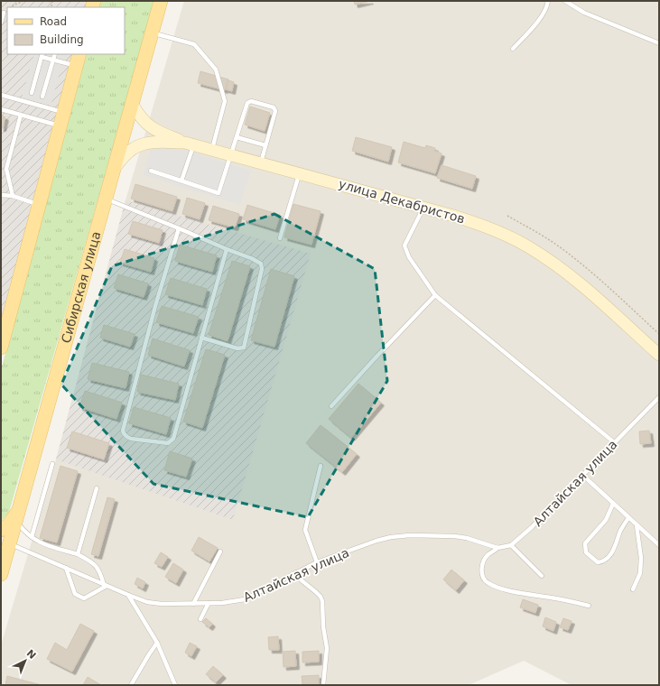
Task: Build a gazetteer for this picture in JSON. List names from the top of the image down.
{
  "streets": {
    "main road": ["улица Декабристов", "Сибирская улица"],
    "lane": ["Алтайская улица"]
  },
  "crossings": [
    ["улица Декабристов", "Сибирская улица"],
    ["Сибирская улица", "Алтайская улица"]
  ],
  "legend": ["Road", "Building"],
  "north": "top right"
}
